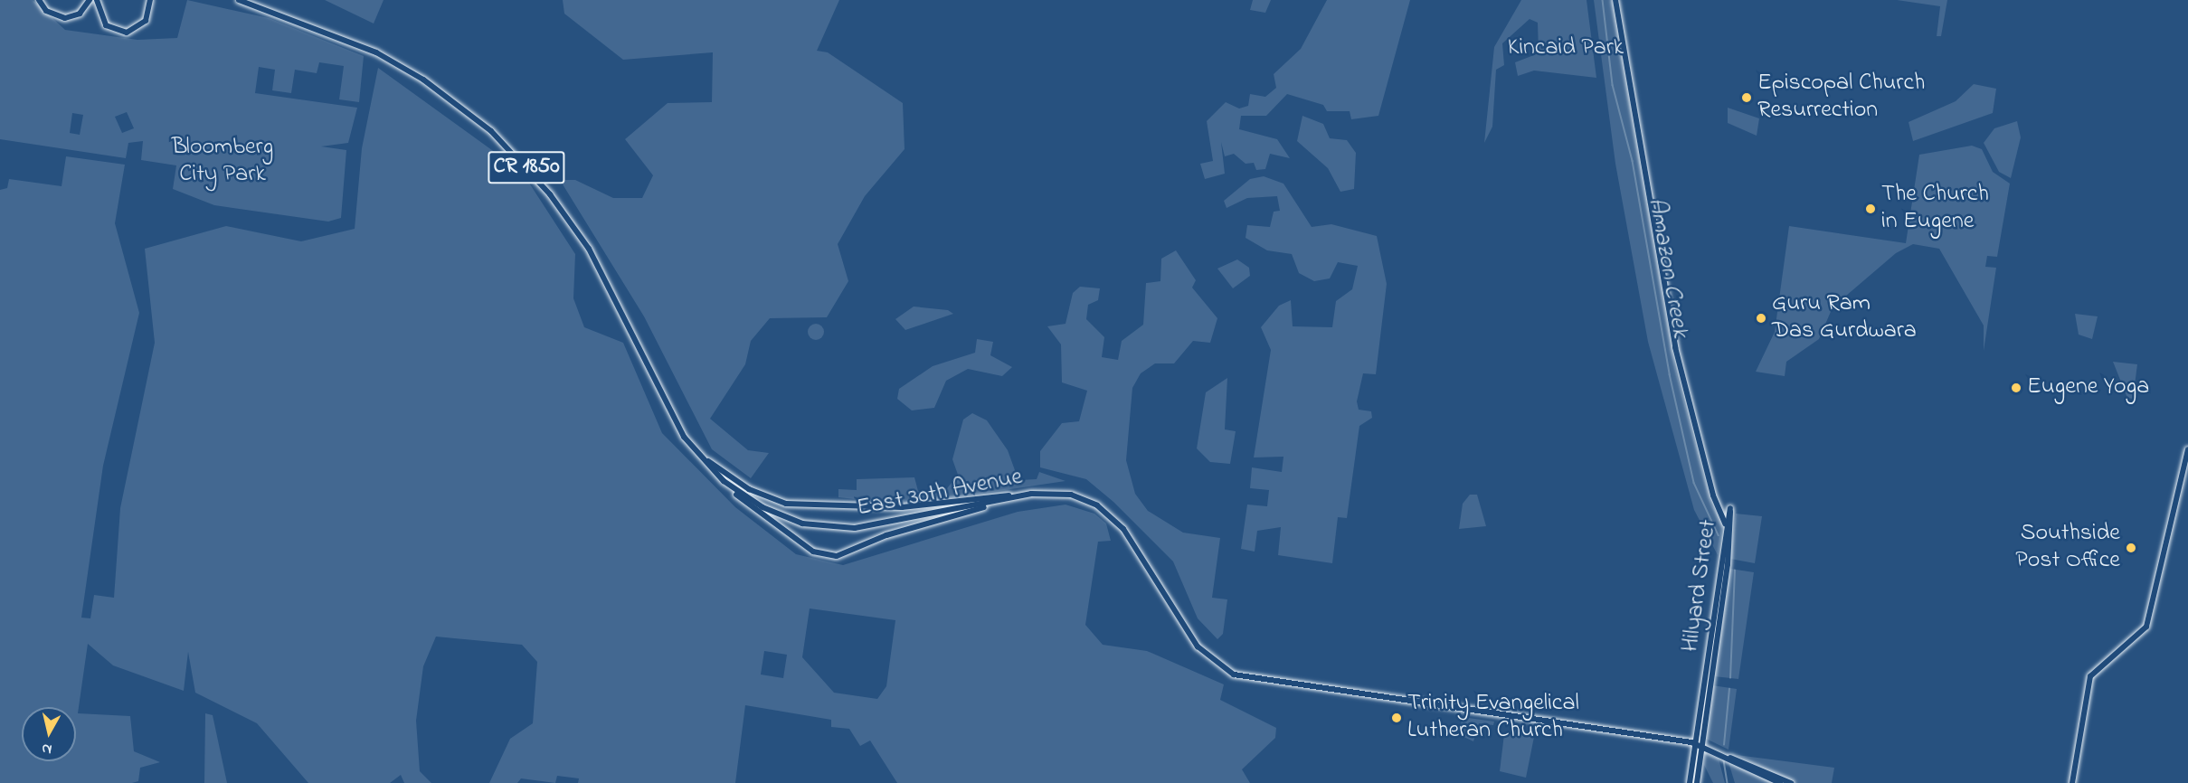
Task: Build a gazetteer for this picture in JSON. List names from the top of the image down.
{
  "streets": {
    "main road": ["CR 1850", "East 30th Avenue", "Hilyard Street"]
  },
  "crossings": [
    ["East 30th Avenue", "Hilyard Street"]
  ],
  "water": ["Amazon Creek"],
  "parks": ["Kincaid Park", "Bloomberg City Park"],
  "places": [
    "Episcopal Church Resurrection",
    "The Church in Eugene",
    "Guru Ram Das Gurdwara",
    "Eugene Yoga",
    "Southside Post Office",
    "Trinity Evangelical Lutheran Church"
  ],
  "north": "bottom"
}
